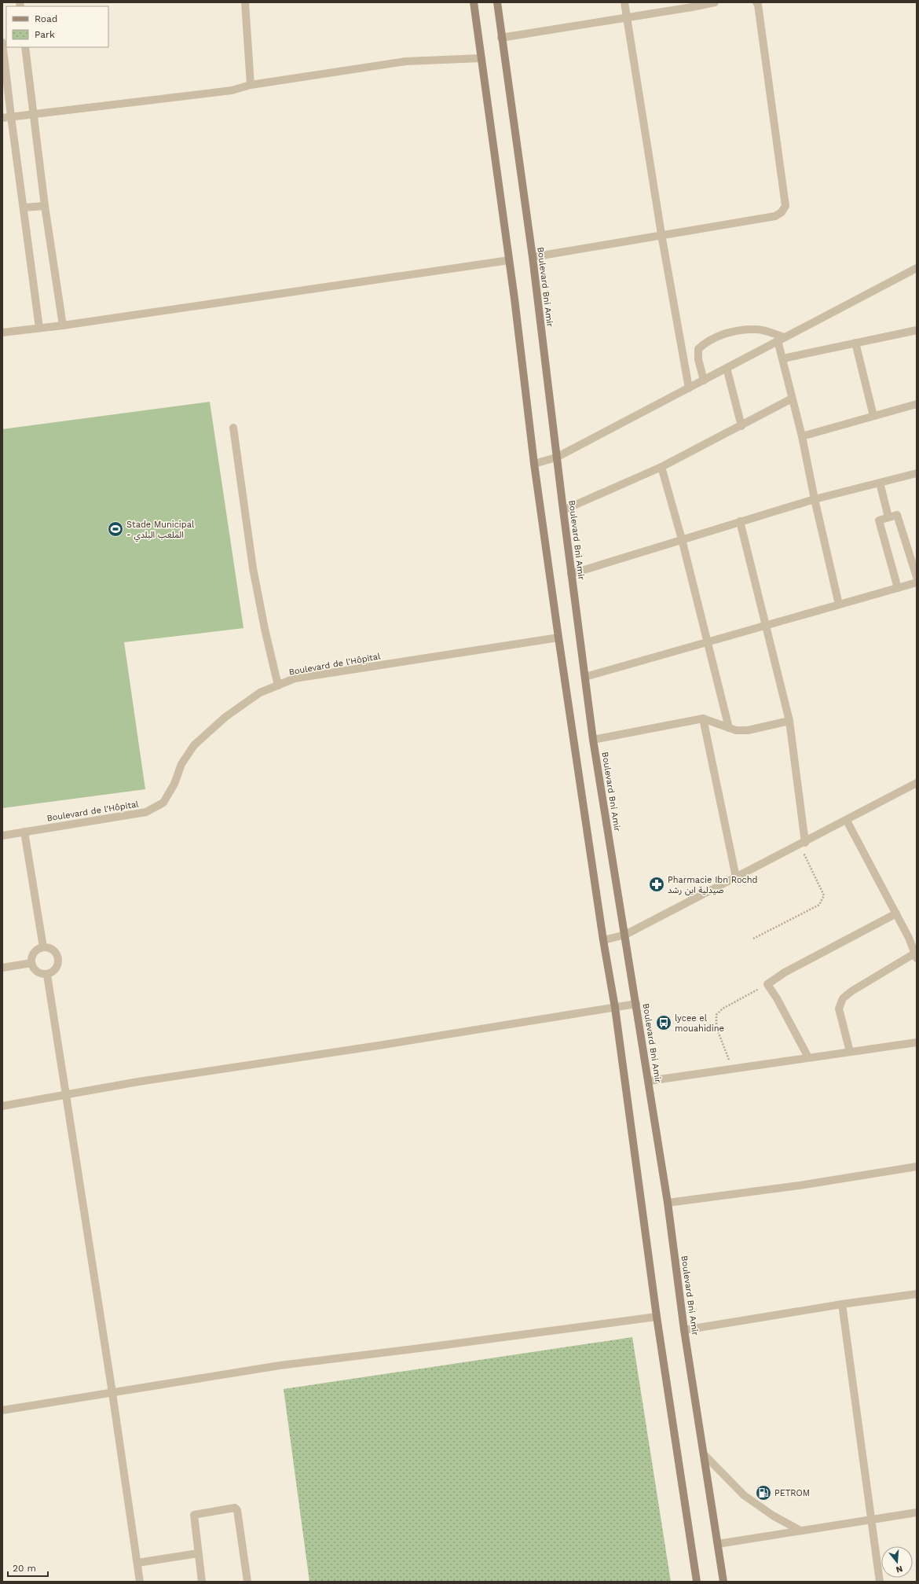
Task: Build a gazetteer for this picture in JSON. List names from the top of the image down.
{
  "streets": {
    "main road": ["Boulevard Bni Amir"],
    "street": ["Boulevard de l'Hôpital"]
  },
  "places": {
    "sports": ["Stade Municipal - الملعب البلدي"],
    "pharmacy": ["Pharmacie Ibn Rochd صيدلية ابن رشد"],
    "bus stop": ["lycee el mouahidine"],
    "fuel station": ["PETROM"]
  },
  "legend": ["Road", "Park"],
  "scale_bar": "20 m",
  "north": "bottom"
}
